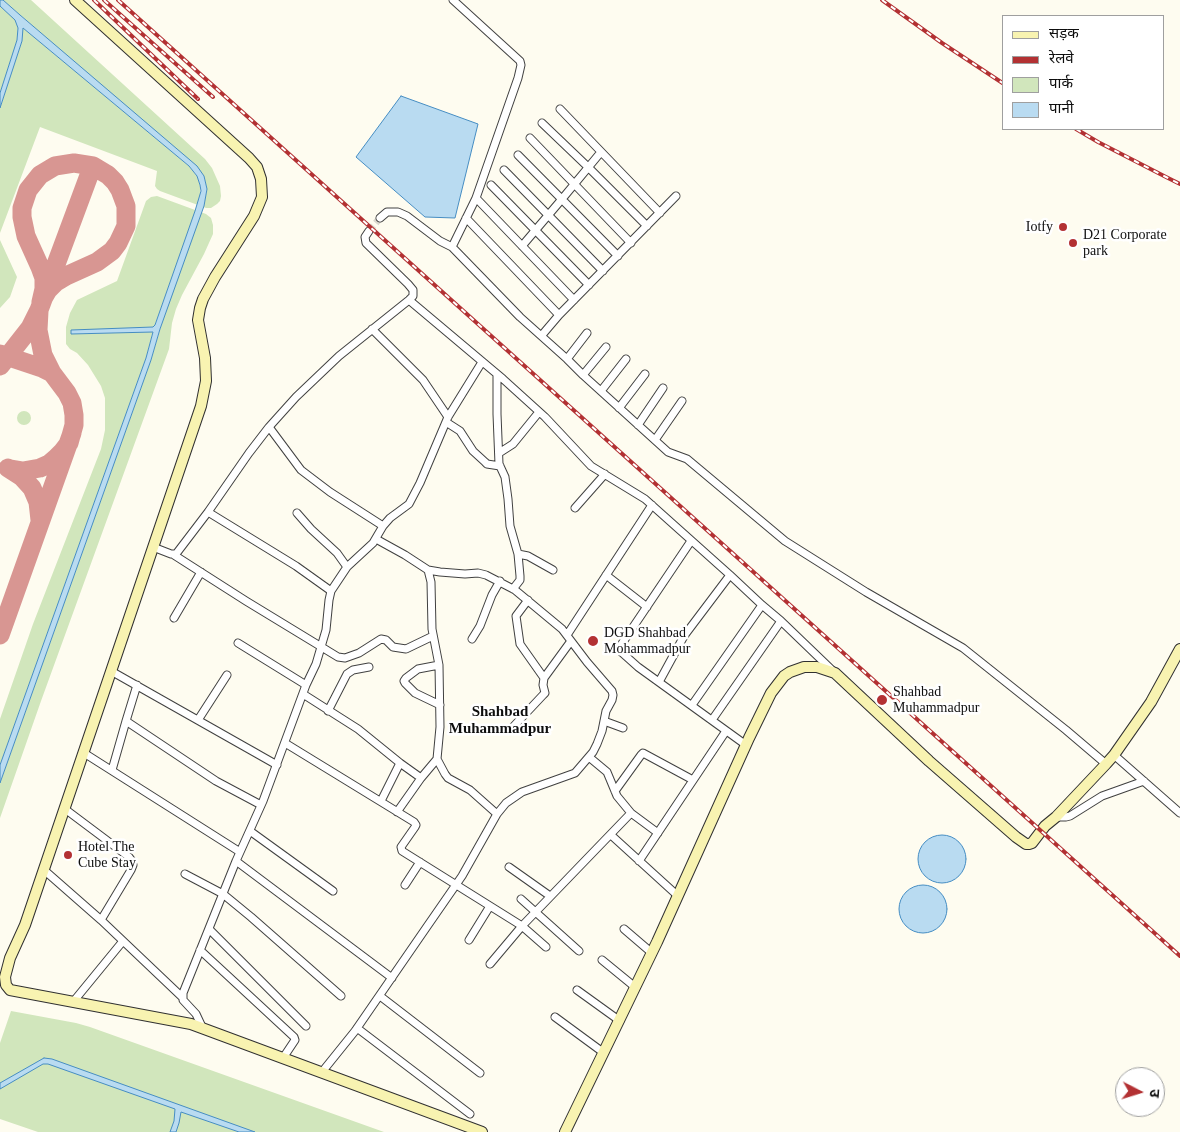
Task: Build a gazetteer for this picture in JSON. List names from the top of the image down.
{
  "districts": ["Shahbad Muhammadpur"],
  "places": [
    "Iotfy",
    "D21 Corporate park",
    "DGD Shahbad Mohammadpur",
    "Shahbad Muhammadpur",
    "Hotel The Cube Stay"
  ],
  "legend": [
    "सड़क",
    "रेलवे",
    "पार्क",
    "पानी"
  ],
  "north": "right"
}
